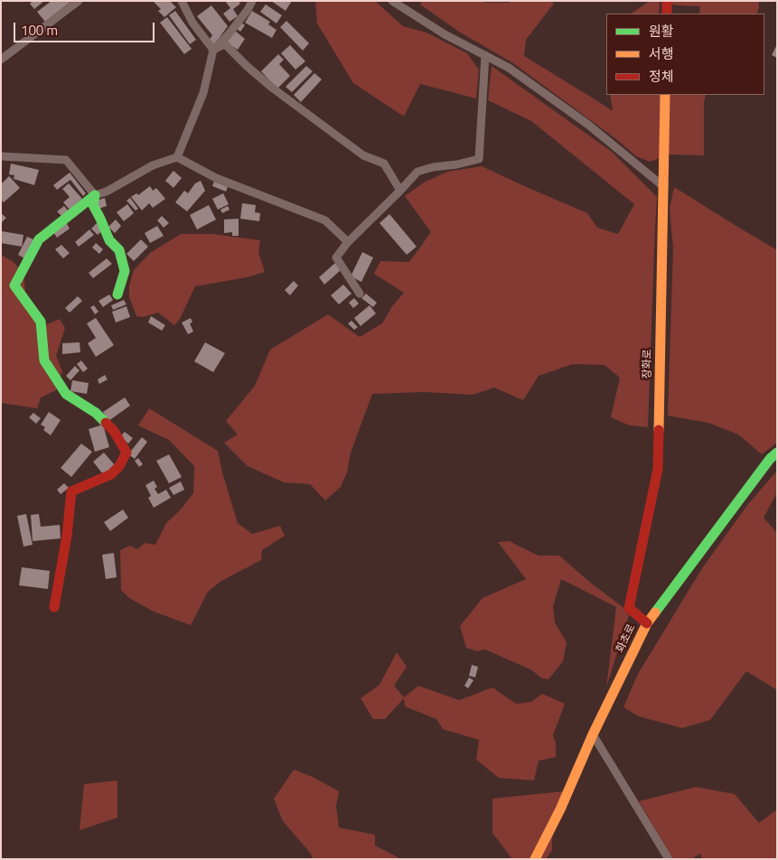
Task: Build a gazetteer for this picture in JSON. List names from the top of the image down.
{
  "streets": {
    "street": ["장화로", "화초로"]
  },
  "crossings": [
    ["장화로", "화초로"]
  ],
  "legend": ["원활", "서행", "정체"],
  "scale_bar": "100 m"
}
